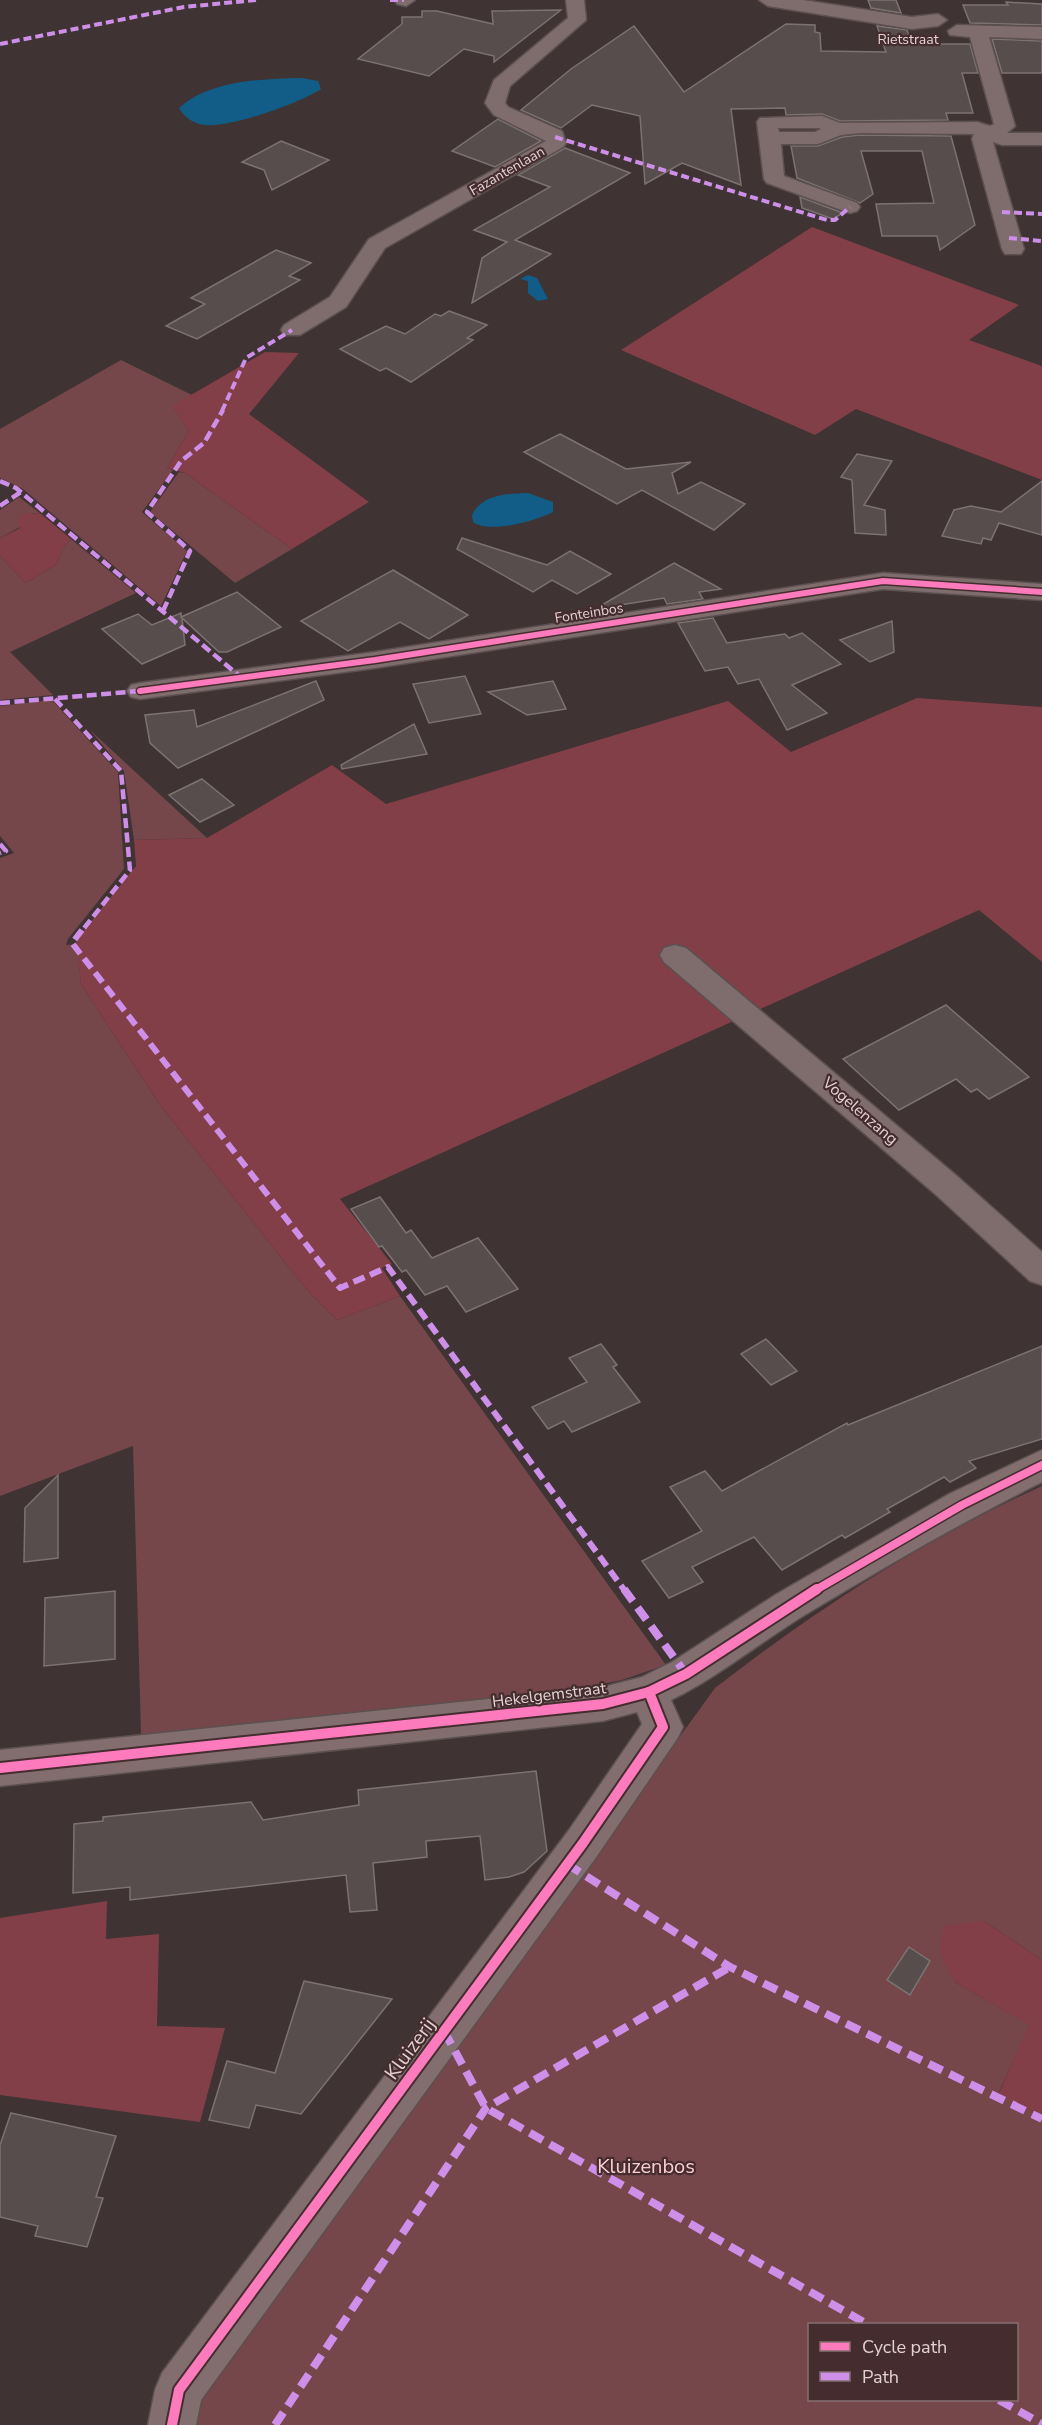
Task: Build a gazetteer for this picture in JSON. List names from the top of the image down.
{
  "streets": {
    "street": [
      "Rietstraat",
      "Fazantenlaan",
      "Fonteinbos",
      "Vogelenzang",
      "Hekelgemstraat",
      "Kluizerij"
    ]
  },
  "crossings": [
    ["Hekelgemstraat", "Kluizerij"]
  ],
  "parks": ["Kluizenbos"],
  "legend": ["Cycle path", "Path"]
}
